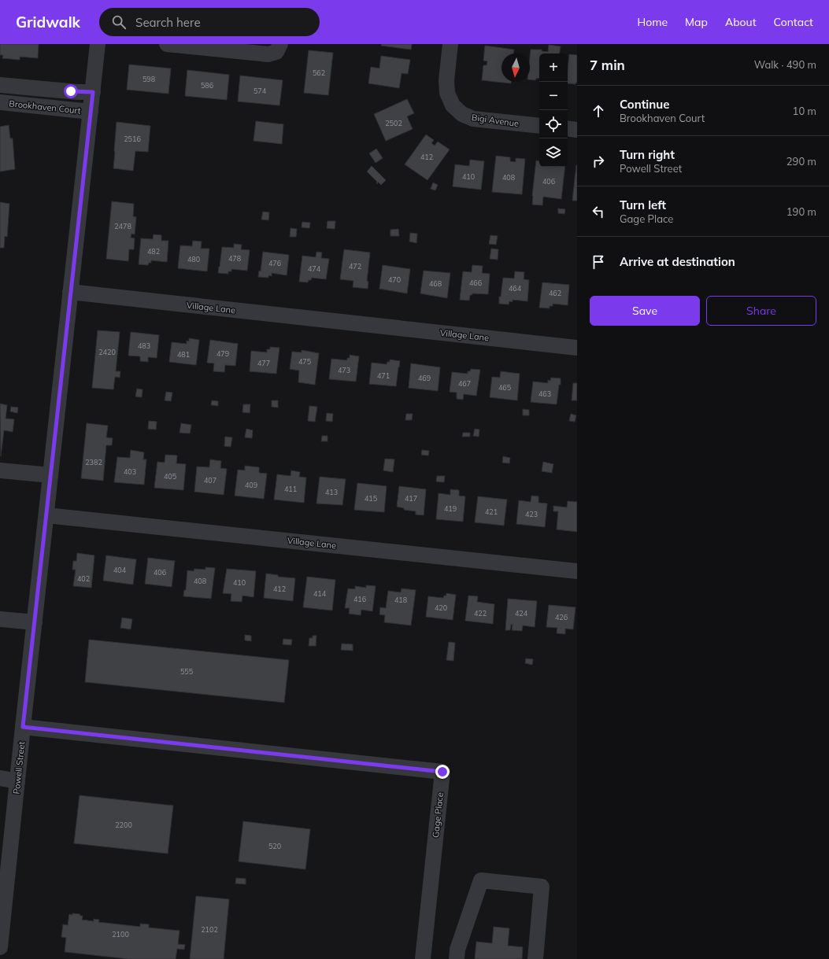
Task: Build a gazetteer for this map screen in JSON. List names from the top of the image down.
{
  "streets": {
    "street": [
      "Brookhaven Court",
      "Bigi Avenue",
      "Village Lane",
      "Powell Street",
      "Gage Place"
    ]
  },
  "crossings": [
    ["Brookhaven Court", "Powell Street"],
    ["Village Lane", "Powell Street"],
    ["Powell Street", "Gage Place"]
  ],
  "house_numbers": [
    "562",
    "598",
    "586",
    "574",
    "2502",
    "2516",
    "412",
    "410",
    "408",
    "406",
    "2478",
    "482",
    "478",
    "480",
    "476",
    "472",
    "474",
    "470",
    "466",
    "468",
    "464",
    "462",
    "483",
    "2420",
    "479",
    "481",
    "475",
    "477",
    "473",
    "471",
    "469",
    "467",
    "465",
    "463",
    "2382",
    "403",
    "405",
    "407",
    "409",
    "411",
    "413",
    "415",
    "417",
    "419",
    "421",
    "423",
    "404",
    "406",
    "402",
    "408",
    "410",
    "412",
    "414",
    "416",
    "418",
    "420",
    "422",
    "424",
    "426",
    "555",
    "2200",
    "520",
    "2102",
    "2100"
  ],
  "north": "bottom",
  "page": {
    "header": "Gridwalk",
    "search": "Search here",
    "nav": [
      "Home",
      "Map",
      "About",
      "Contact"
    ],
    "heading": ["7 min", "Walk · 490 m"],
    "map_buttons": ["+", "−"],
    "list": [
      ["Continue", "Brookhaven Court", "10 m"],
      ["Turn right", "Powell Street", "290 m"],
      ["Turn left", "Gage Place", "190 m"],
      "Arrive at destination"
    ],
    "buttons": ["Save", "Share"]
  }
}
